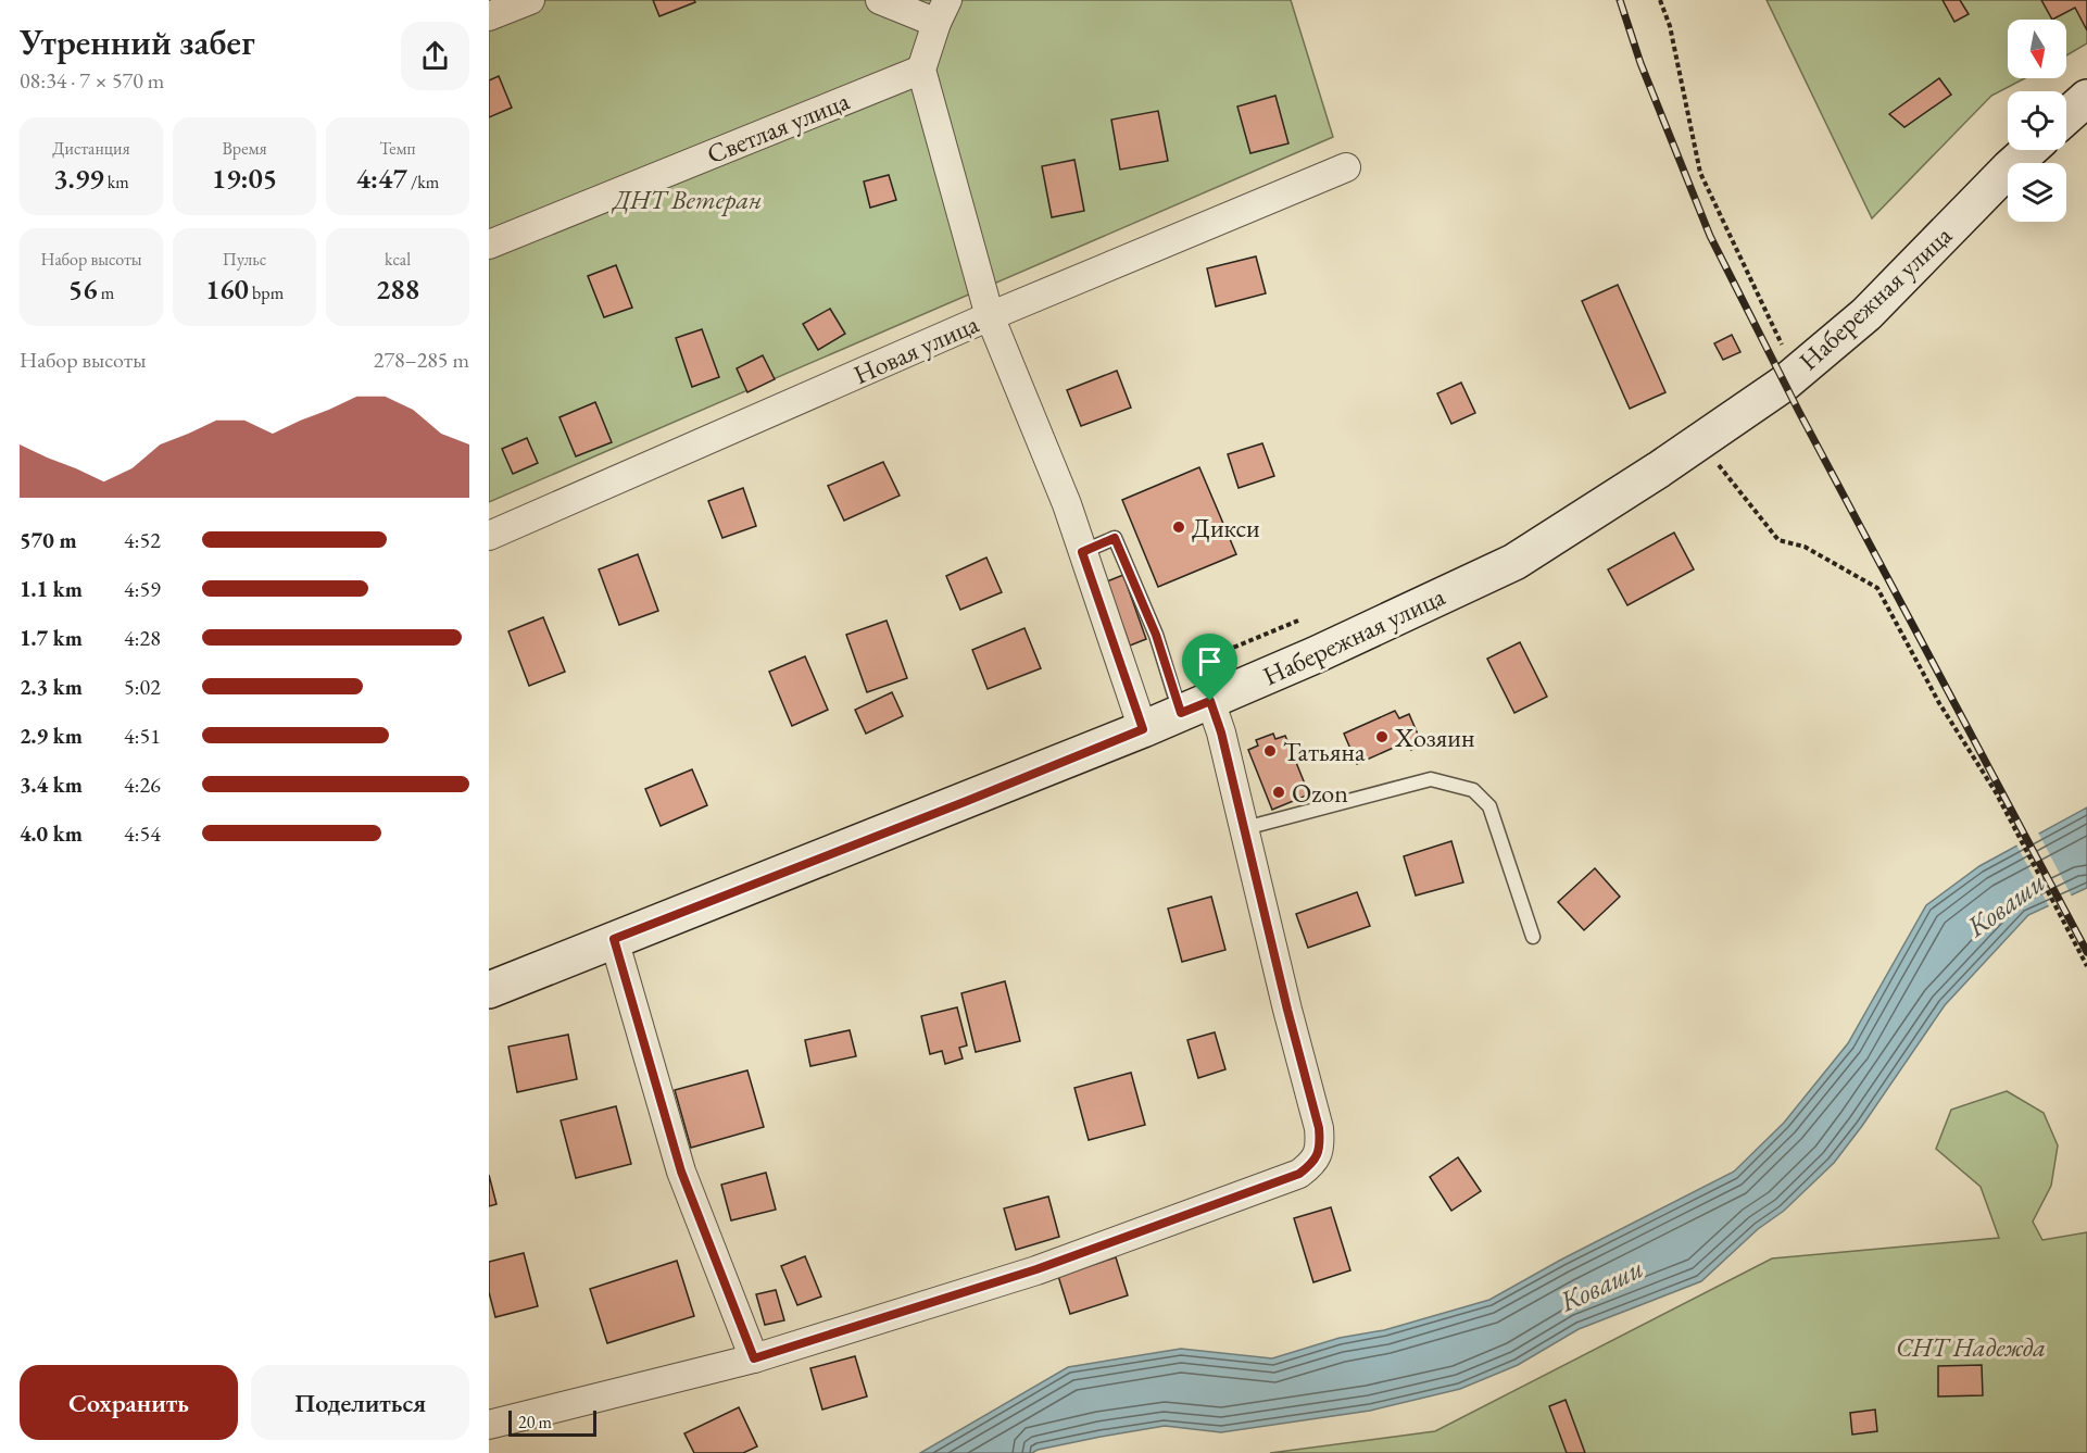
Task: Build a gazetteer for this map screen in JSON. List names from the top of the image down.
{
  "streets": {
    "main road": ["Набережная улица"],
    "street": ["Светлая улица", "Новая улица"]
  },
  "water": ["Коваши"],
  "parks": ["ДНТ Ветеран", "СНТ Надежда"],
  "places": [
    "Дикси",
    "Хозяин",
    "Татьяна",
    "Ozon"
  ],
  "scale_bar": "20 m",
  "north": "bottom",
  "page": {
    "heading": ["Утренний забег", "08:34 · 7 × 570 m"],
    "stats": [
      ["Дистанция", "3.99 km"],
      ["Время", "19:05"],
      ["Темп", "4:47 /km"],
      ["Набор высоты", "56 m"],
      ["Пульс", "160 bpm"],
      ["kcal", "288"]
    ],
    "chart": ["Набор высоты", "278–285 m"],
    "list": [
      {
        "name": "570 m",
        "note": "4:52"
      },
      {
        "name": "1.1 km",
        "note": "4:59"
      },
      {
        "name": "1.7 km",
        "note": "4:28"
      },
      {
        "name": "2.3 km",
        "note": "5:02"
      },
      {
        "name": "2.9 km",
        "note": "4:51"
      },
      {
        "name": "3.4 km",
        "note": "4:26"
      },
      {
        "name": "4.0 km",
        "note": "4:54"
      }
    ],
    "buttons": ["Сохранить", "Поделиться"],
    "scale": "20 m"
  }
}
